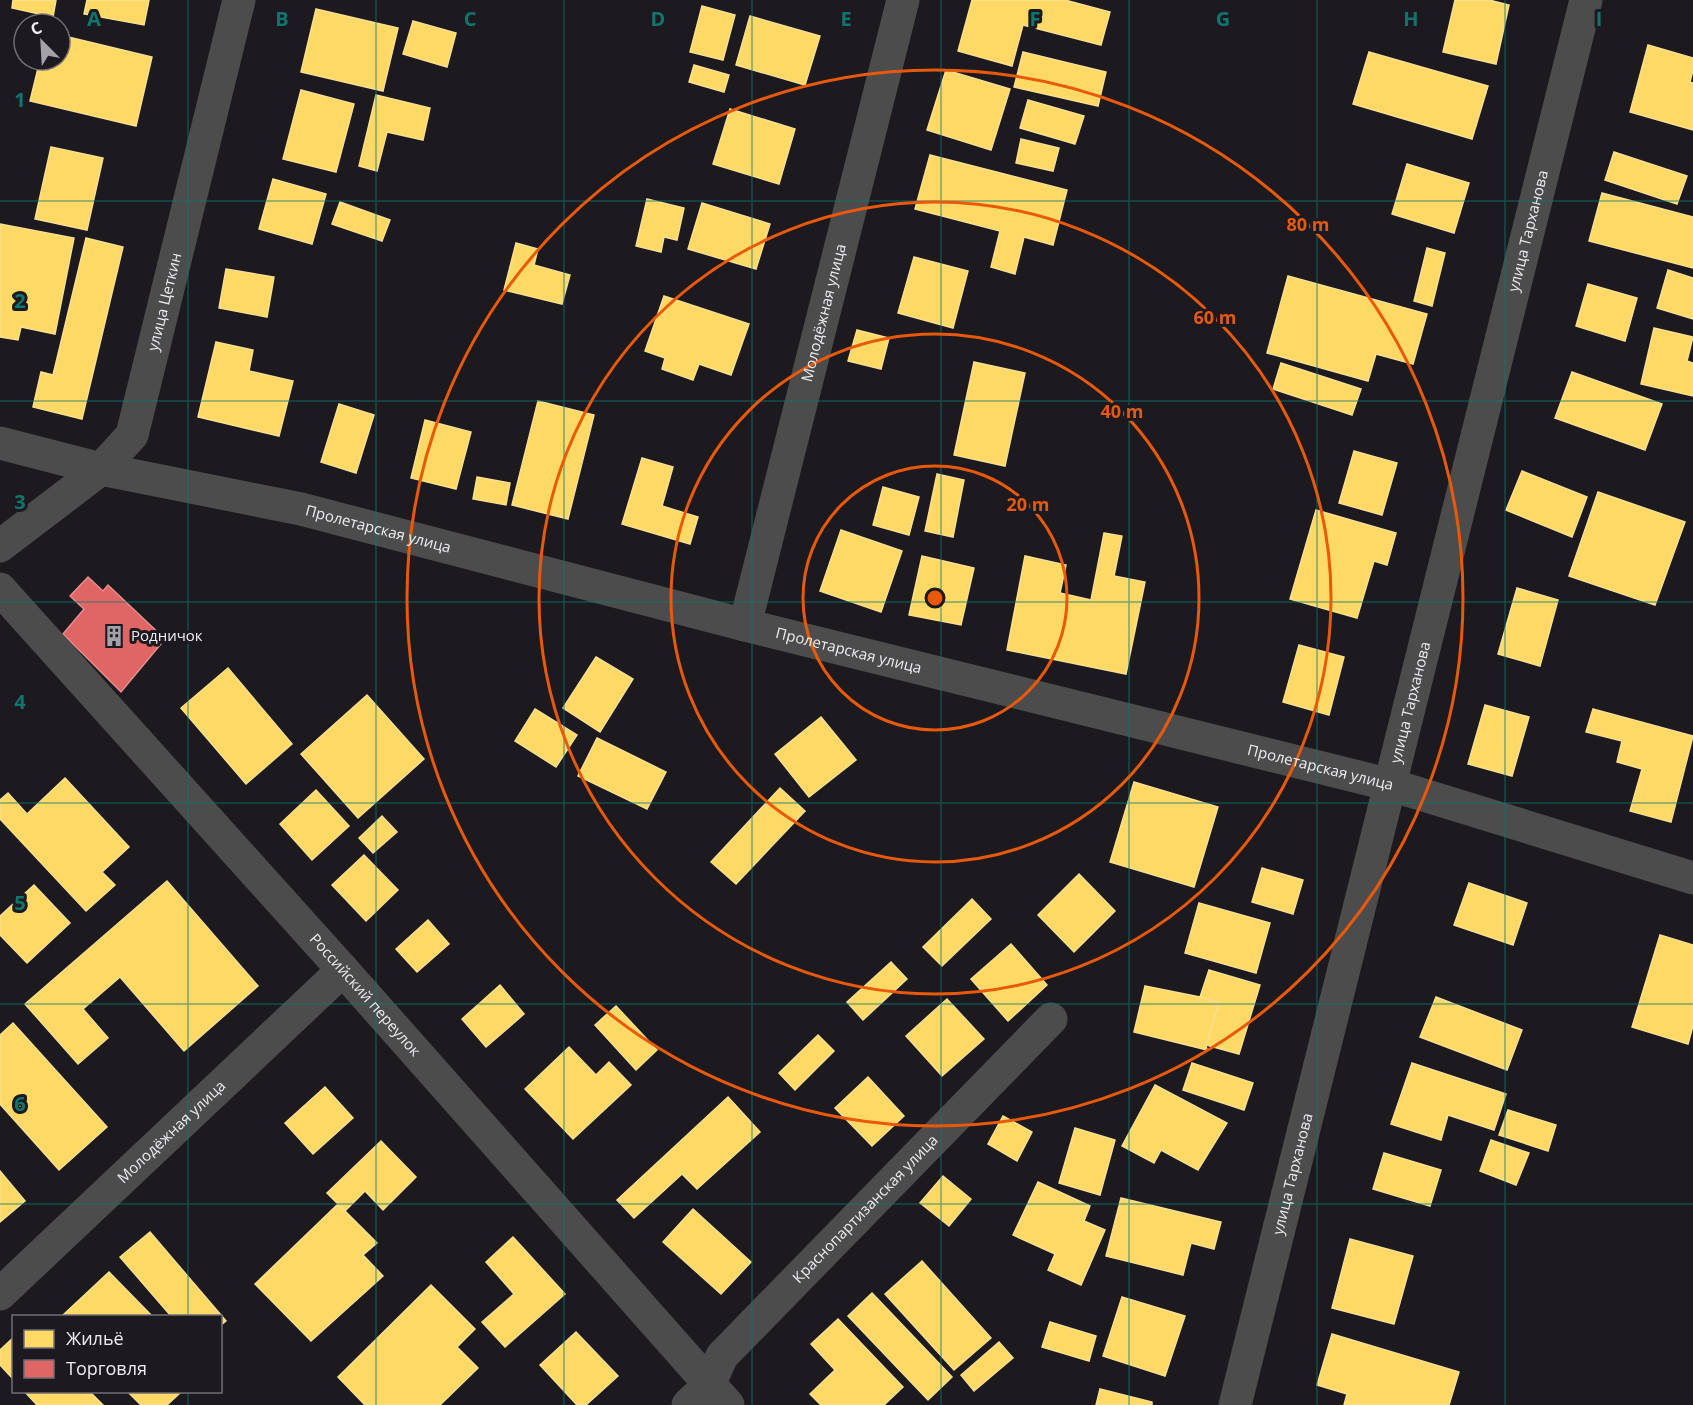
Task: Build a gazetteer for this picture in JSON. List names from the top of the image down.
{
  "streets": {
    "street": [
      "улица Тарханова",
      "улица Цеткин",
      "Молодёжная улица",
      "Пролетарская улица",
      "Российский переулок",
      "Краснопартизанская улица"
    ]
  },
  "crossings": [
    ["улица Тарханова", "Пролетарская улица"],
    ["улица Цеткин", "Пролетарская улица"],
    ["Молодёжная улица", "Пролетарская улица"],
    ["Молодёжная улица", "Российский переулок"],
    ["Российский переулок", "Краснопартизанская улица"]
  ],
  "places": {
    "building": ["Родничок"]
  },
  "legend": ["Жильё", "Торговля"],
  "north": "top left",
  "grid": {
    "columns": [
      "A",
      "B",
      "C",
      "D",
      "E",
      "F",
      "G",
      "H",
      "I"
    ],
    "rows": [
      "1",
      "2",
      "3",
      "4",
      "5",
      "6"
    ]
  },
  "rings": [
    "80 m",
    "60 m",
    "40 m",
    "20 m"
  ]
}
